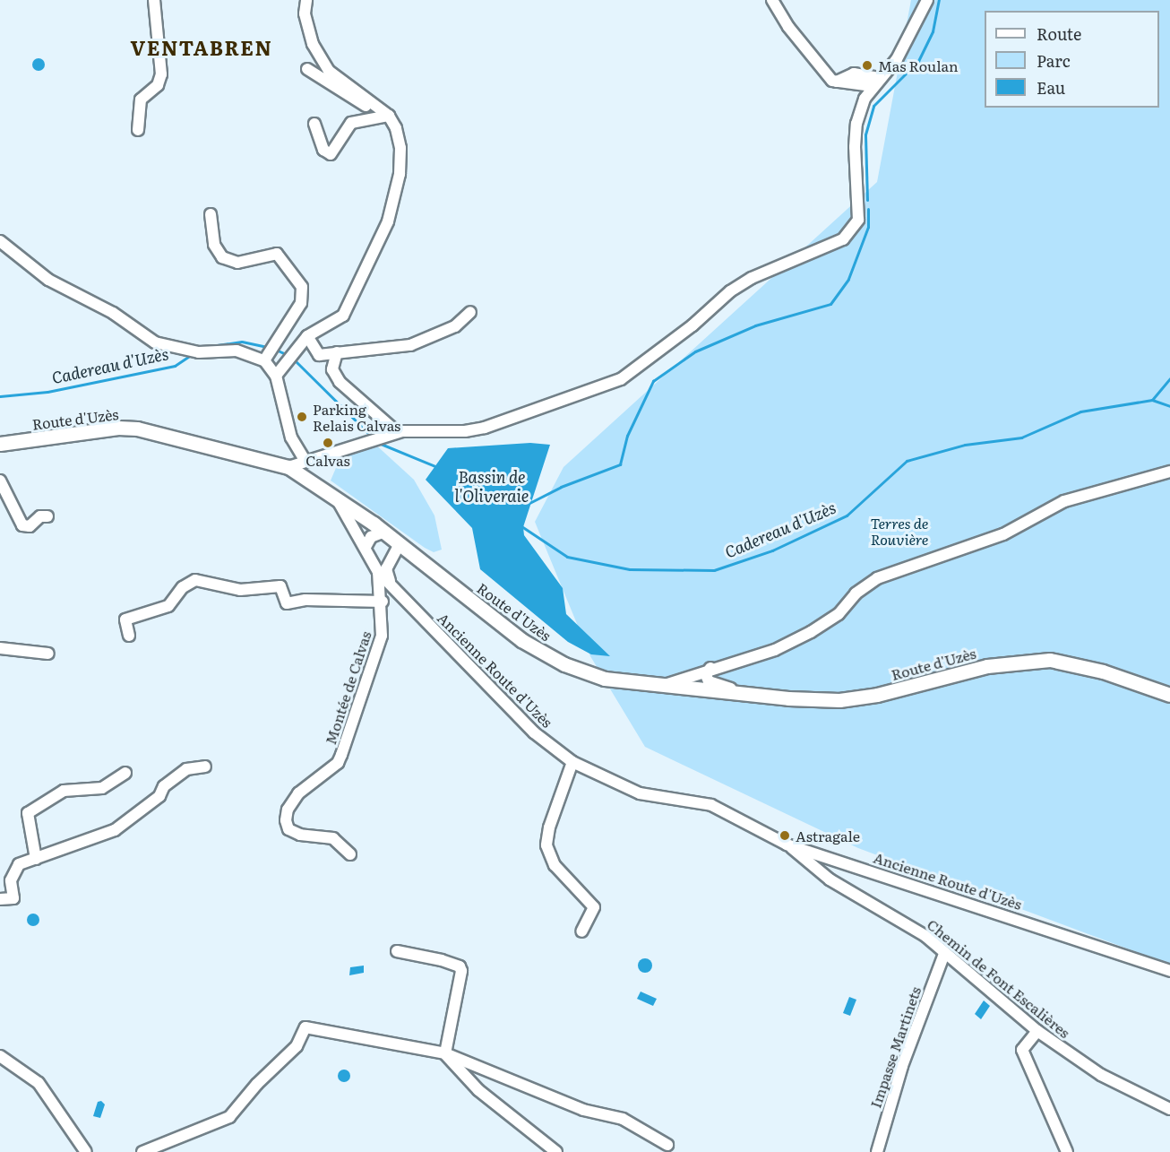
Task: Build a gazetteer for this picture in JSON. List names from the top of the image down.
{
  "streets": {
    "main road": ["Route d'Uzès"],
    "street": [
      "Ancienne Route d'Uzès",
      "Montée de Calvas",
      "Chemin de Font Escalières",
      "Impasse Martinets"
    ]
  },
  "crossings": [
    ["Route d'Uzès", "Ancienne Route d'Uzès"],
    ["Ancienne Route d'Uzès", "Montée de Calvas"],
    ["Ancienne Route d'Uzès", "Chemin de Font Escalières"],
    ["Chemin de Font Escalières", "Impasse Martinets"]
  ],
  "districts": ["VENTABREN"],
  "water": ["Cadereau d'Uzès", "Bassin de l'Oliveraie"],
  "parks": ["Terres de Rouvière"],
  "places": [
    "Mas Roulan",
    "Parking Relais Calvas",
    "Calvas",
    "Astragale"
  ],
  "legend": ["Route", "Parc", "Eau"]
}
